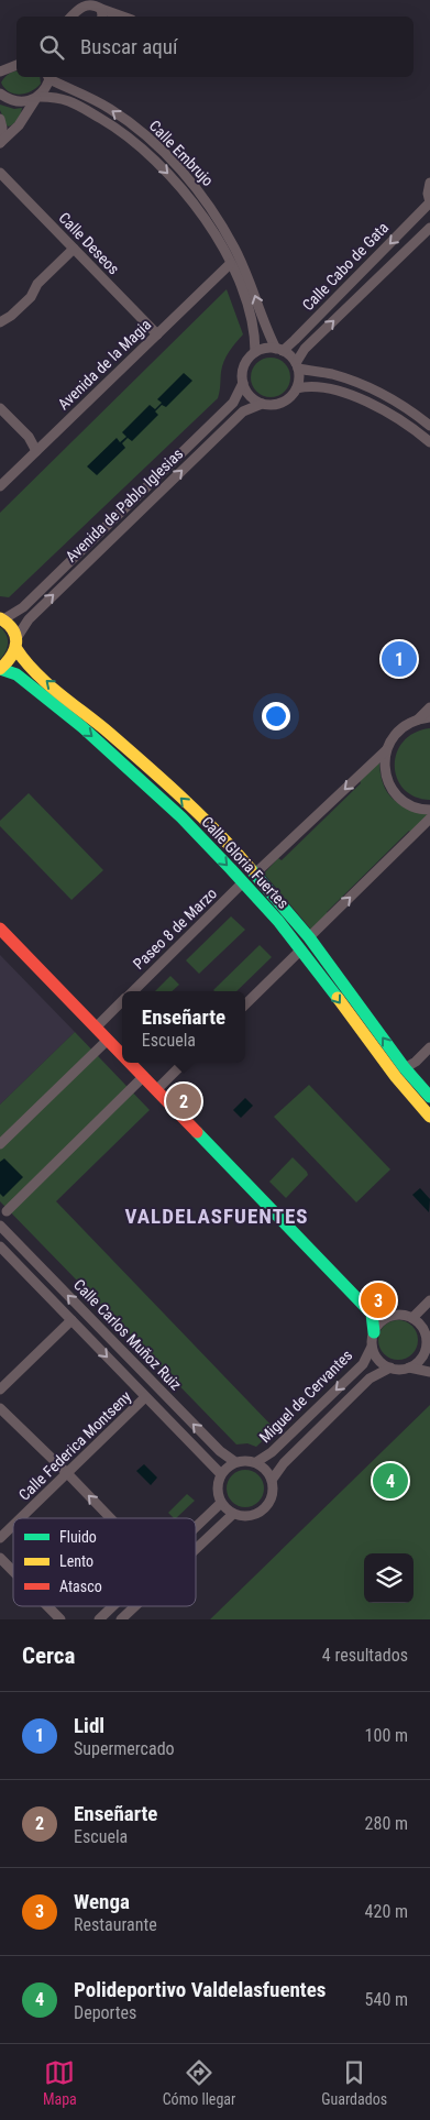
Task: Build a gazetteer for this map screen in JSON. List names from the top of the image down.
{
  "streets": {
    "main road": ["Calle Gloria Fuertes"],
    "street": [
      "Calle Embrujo",
      "Calle Deseos",
      "Calle Cabo de Gata",
      "Avenida de la Magia",
      "Avenida de Pablo Iglesias",
      "Paseo 8 de Marzo",
      "Calle Carlos Muñoz Ruiz",
      "Miguel de Cervantes",
      "Calle Federica Montseny"
    ]
  },
  "crossings": [
    ["Calle Embrujo", "Calle Cabo de Gata"],
    ["Calle Embrujo", "Avenida de la Magia"],
    ["Calle Embrujo", "Avenida de Pablo Iglesias"],
    ["Calle Deseos", "Avenida de la Magia"],
    ["Calle Cabo de Gata", "Avenida de Pablo Iglesias"],
    ["Avenida de Pablo Iglesias", "Calle Gloria Fuertes"],
    ["Calle Gloria Fuertes", "Paseo 8 de Marzo"],
    ["Calle Carlos Muñoz Ruiz", "Miguel de Cervantes"],
    ["Calle Carlos Muñoz Ruiz", "Calle Federica Montseny"]
  ],
  "districts": ["VALDELASFUENTES"],
  "legend": ["Fluido", "Lento", "Atasco"],
  "page": {
    "search": "Buscar aquí",
    "pins": [
      "1",
      "2",
      "3",
      "4"
    ],
    "popup": ["Enseñarte", "Escuela"],
    "heading": ["Cerca", "4 resultados"],
    "list": [
      {
        "mark": "1",
        "name": "Lidl",
        "note": "Supermercado",
        "value": "100 m"
      },
      {
        "mark": "2",
        "name": "Enseñarte",
        "note": "Escuela",
        "value": "280 m"
      },
      {
        "mark": "3",
        "name": "Wenga",
        "note": "Restaurante",
        "value": "420 m"
      },
      {
        "mark": "4",
        "name": "Polideportivo Valdelasfuentes",
        "note": "Deportes",
        "value": "540 m"
      }
    ],
    "nav": ["Mapa", "Cómo llegar", "Guardados"]
  }
}
